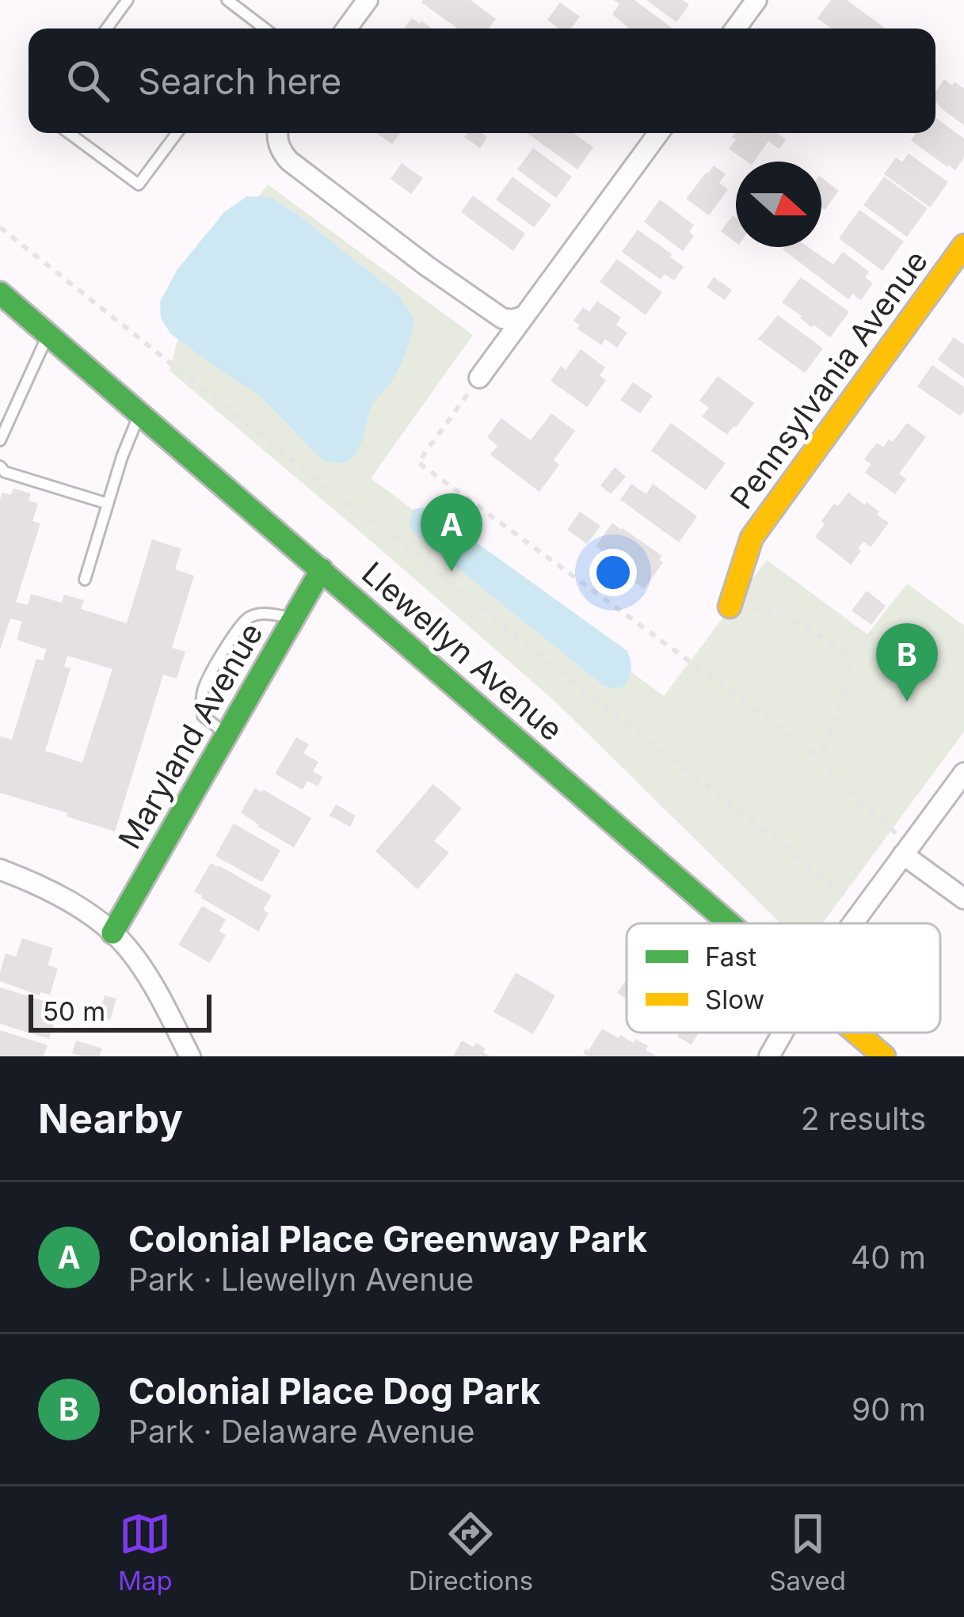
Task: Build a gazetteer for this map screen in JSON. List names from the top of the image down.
{
  "streets": {
    "street": ["Pennsylvania Avenue", "Llewellyn Avenue", "Maryland Avenue"]
  },
  "crossings": [
    ["Llewellyn Avenue", "Maryland Avenue"]
  ],
  "legend": ["Fast", "Slow"],
  "scale_bar": "50 m",
  "north": "right",
  "page": {
    "search": "Search here",
    "pins": ["A", "B"],
    "scale": "50 m",
    "heading": ["Nearby", "2 results"],
    "list": [
      {
        "mark": "A",
        "name": "Colonial Place Greenway Park",
        "note": "Park · Llewellyn Avenue",
        "value": "40 m"
      },
      {
        "mark": "B",
        "name": "Colonial Place Dog Park",
        "note": "Park · Delaware Avenue",
        "value": "90 m"
      }
    ],
    "nav": ["Map", "Directions", "Saved"]
  }
}
